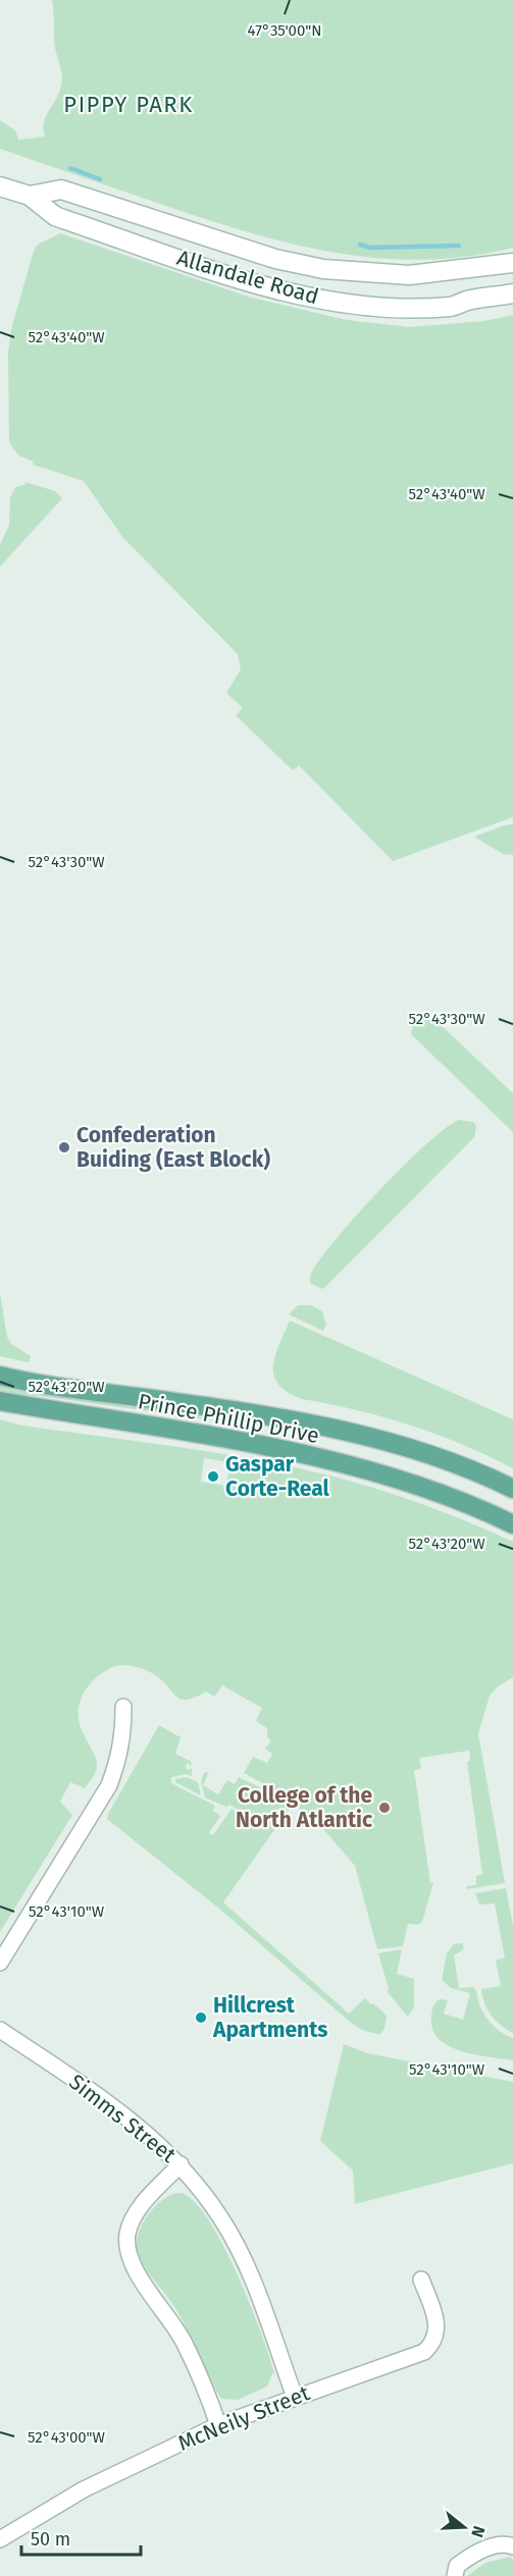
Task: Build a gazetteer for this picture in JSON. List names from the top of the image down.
{
  "streets": {
    "main road": ["Allandale Road", "Prince Phillip Drive"],
    "street": ["Simms Street", "McNeily Street"]
  },
  "crossings": [
    ["Simms Street", "McNeily Street"]
  ],
  "districts": ["PIPPY PARK"],
  "places": [
    "Confederation Buiding (East Block)",
    "Gaspar Corte-Real",
    "College of the North Atlantic",
    "Hillcrest Apartments"
  ],
  "scale_bar": "50 m",
  "north": "right",
  "coordinates": [
    "47°35'00\"N",
    "52°43'40\"W",
    "52°43'30\"W",
    "52°43'20\"W",
    "52°43'10\"W",
    "52°43'00\"W"
  ]
}
